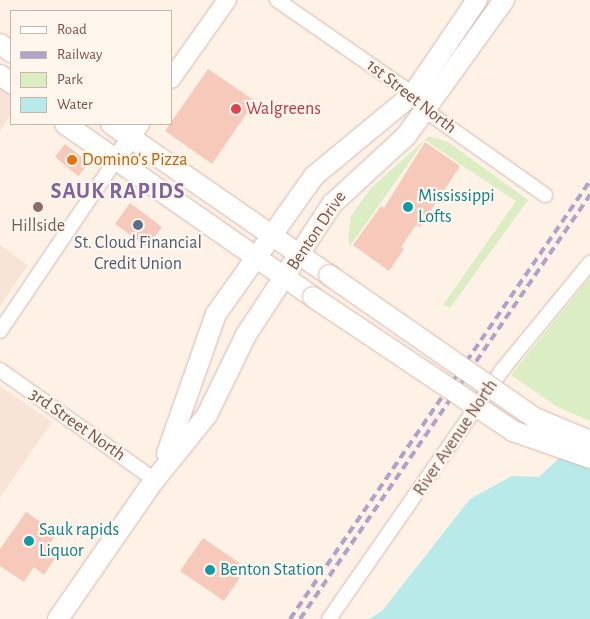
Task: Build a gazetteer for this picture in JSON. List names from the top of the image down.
{
  "streets": {
    "main road": ["Benton Drive"],
    "street": ["1st Street North", "3rd Street North", "River Avenue North"]
  },
  "crossings": [
    ["1st Street North", "Benton Drive"],
    ["Benton Drive", "3rd Street North"]
  ],
  "districts": ["SAUK RAPIDS"],
  "places": [
    "Walgreens",
    "Domino's Pizza",
    "Hillside",
    "Mississippi Lofts",
    "St. Cloud Financial Credit Union",
    "Sauk rapids Liquor",
    "Benton Station"
  ],
  "legend": [
    "Road",
    "Railway",
    "Park",
    "Water"
  ]
}
